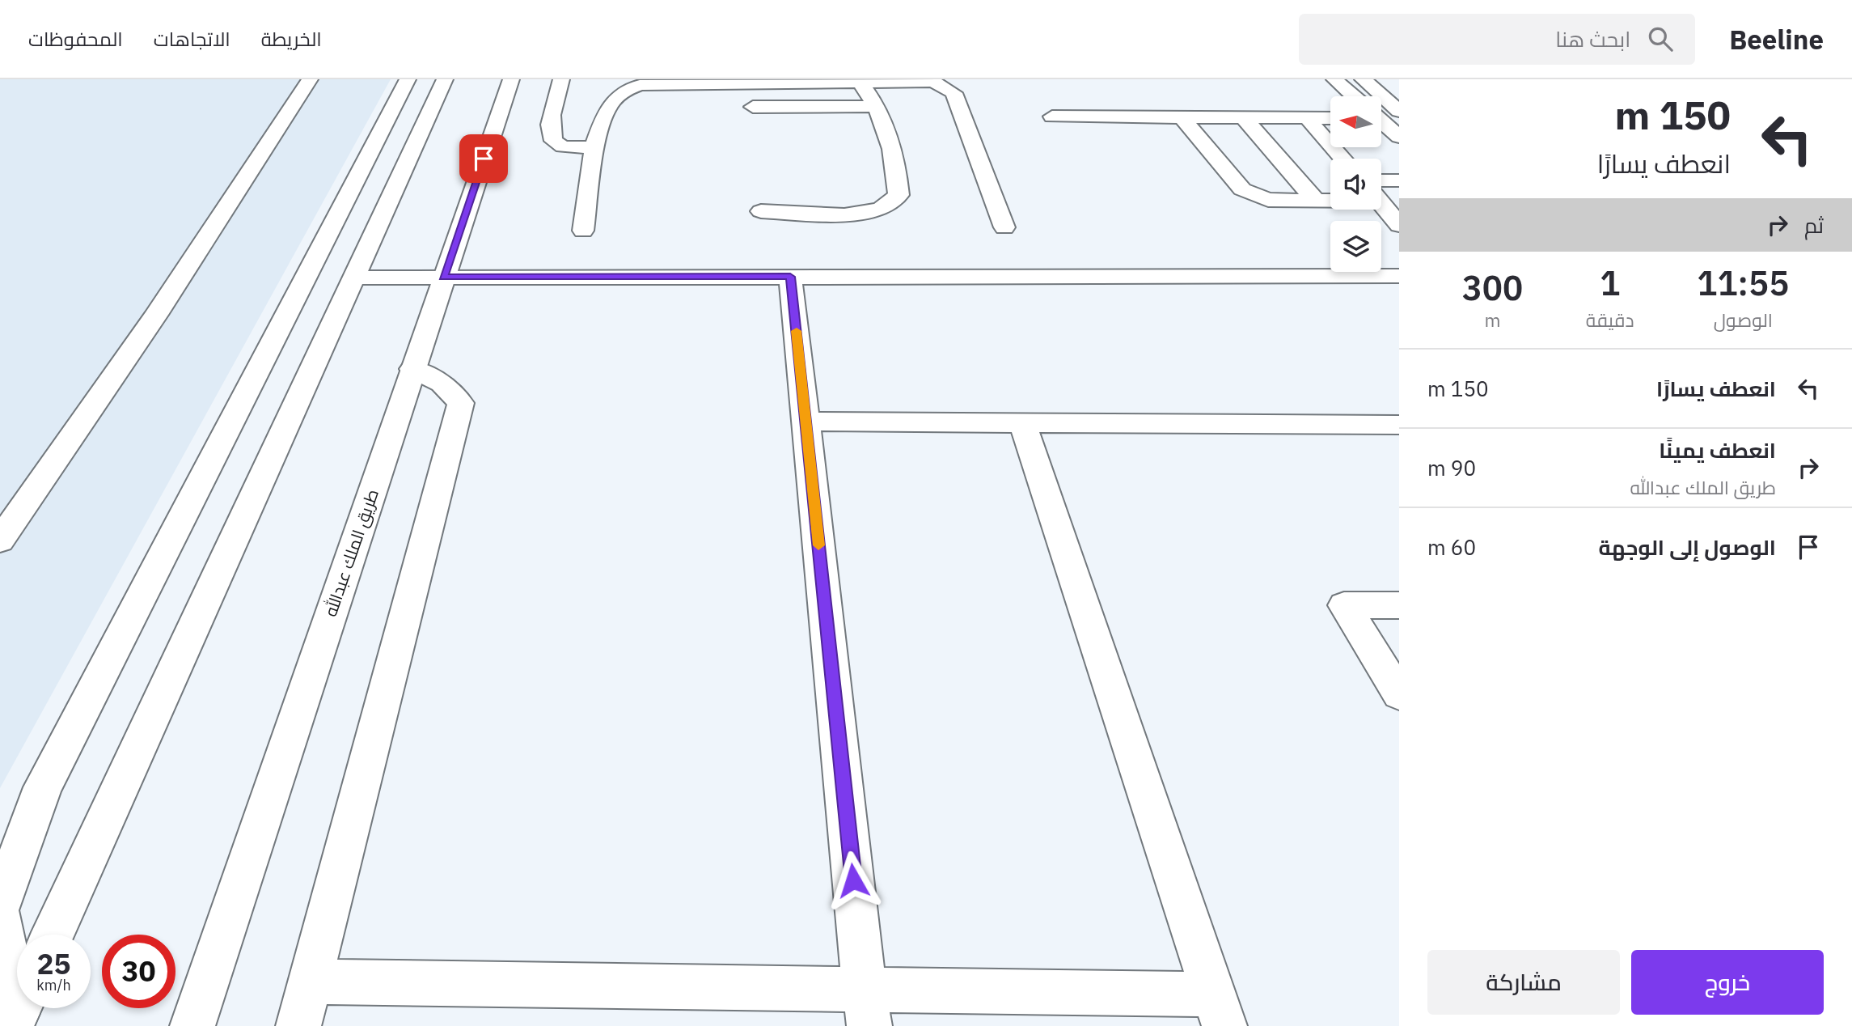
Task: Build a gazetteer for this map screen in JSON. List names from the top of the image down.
{
  "streets": {
    "street": ["طريق الملك عبدالله"]
  },
  "north": "left",
  "page": {
    "header": "Beeline",
    "search": "ابحث هنا",
    "nav": ["الخريطة", "الاتجاهات", "المحفوظات"],
    "turn": ["150 m", "انعطف يسارًا"],
    "then": "ثم",
    "eta": [
      "11:55",
      "الوصول",
      "1",
      "دقيقة",
      "300",
      "m"
    ],
    "list": [
      {
        "name": "انعطف يسارًا",
        "value": "150 m"
      },
      {
        "name": "انعطف يمينًا",
        "note": "طريق الملك عبدالله",
        "value": "90 m"
      },
      {
        "name": "الوصول إلى الوجهة",
        "value": "60 m"
      }
    ],
    "speed": "25 km/h",
    "limit": "30",
    "buttons": ["خروج", "مشاركة"]
  }
}
